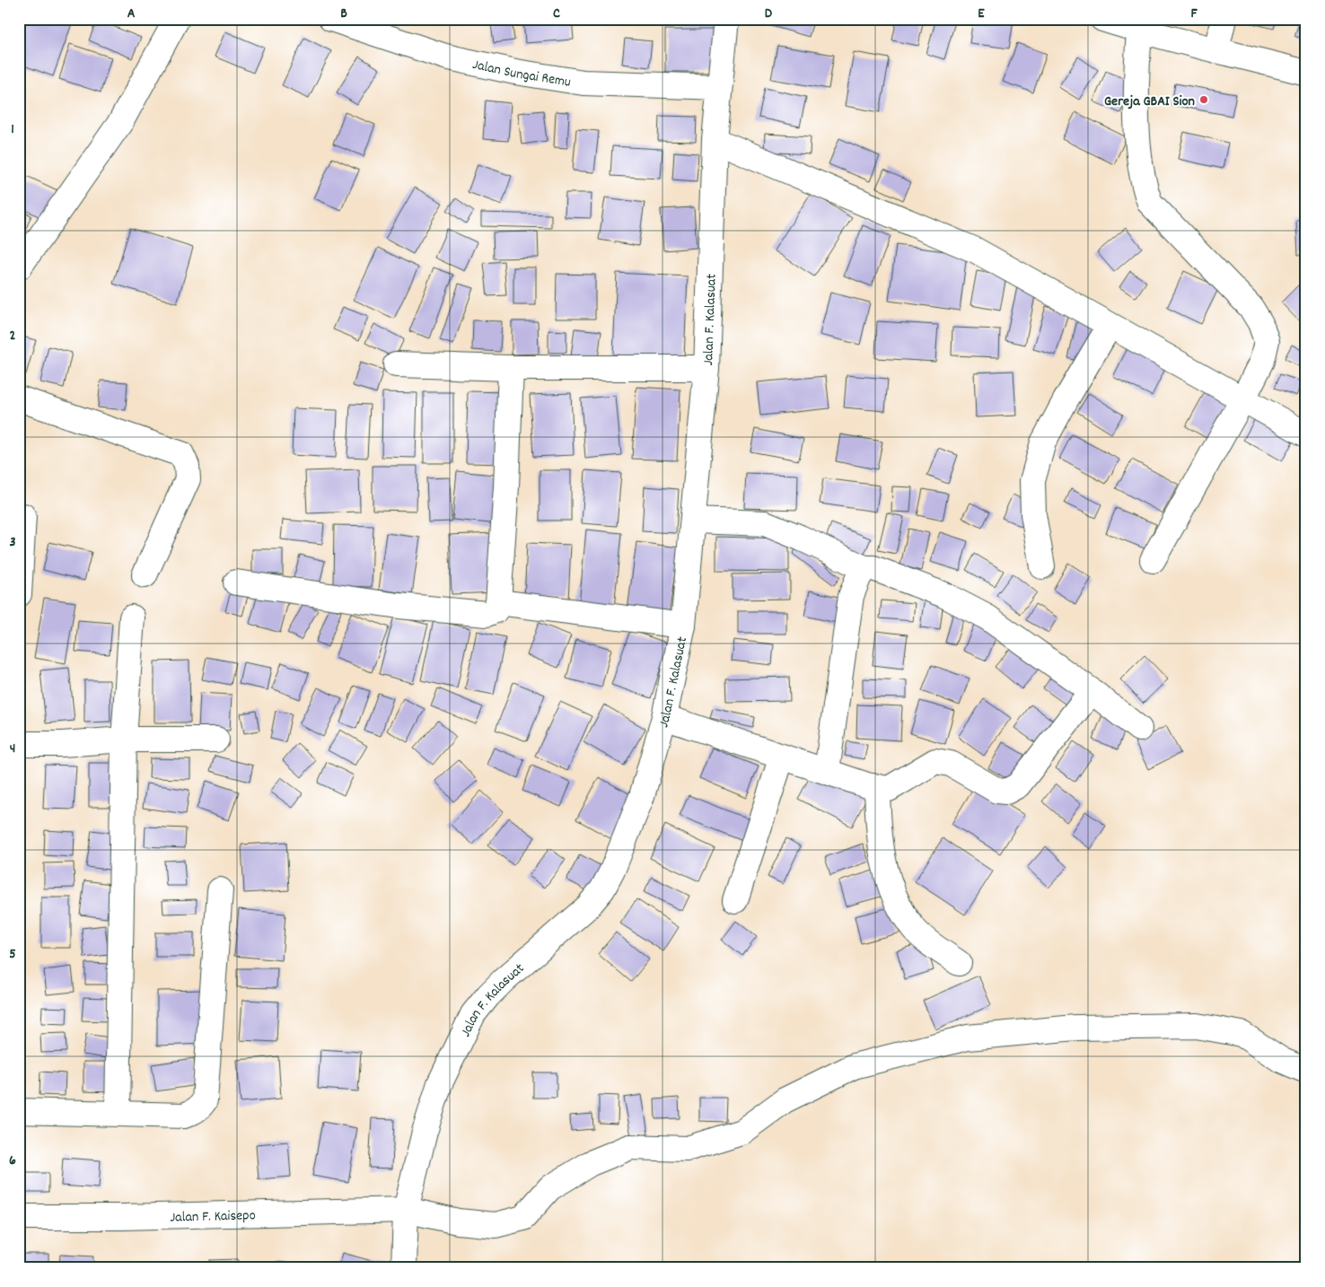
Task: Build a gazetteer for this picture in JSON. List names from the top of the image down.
{
  "streets": {
    "street": ["Jalan Sungai Remu", "Jalan F. Kalasuat", "Jalan F. Kaisepo"]
  },
  "crossings": [
    ["Jalan Sungai Remu", "Jalan F. Kalasuat"],
    ["Jalan F. Kalasuat", "Jalan F. Kaisepo"]
  ],
  "places": ["Gereja GBAI Sion"],
  "grid": {
    "columns": [
      "A",
      "B",
      "C",
      "D",
      "E",
      "F"
    ],
    "rows": [
      "1",
      "2",
      "3",
      "4",
      "5",
      "6"
    ]
  }
}
